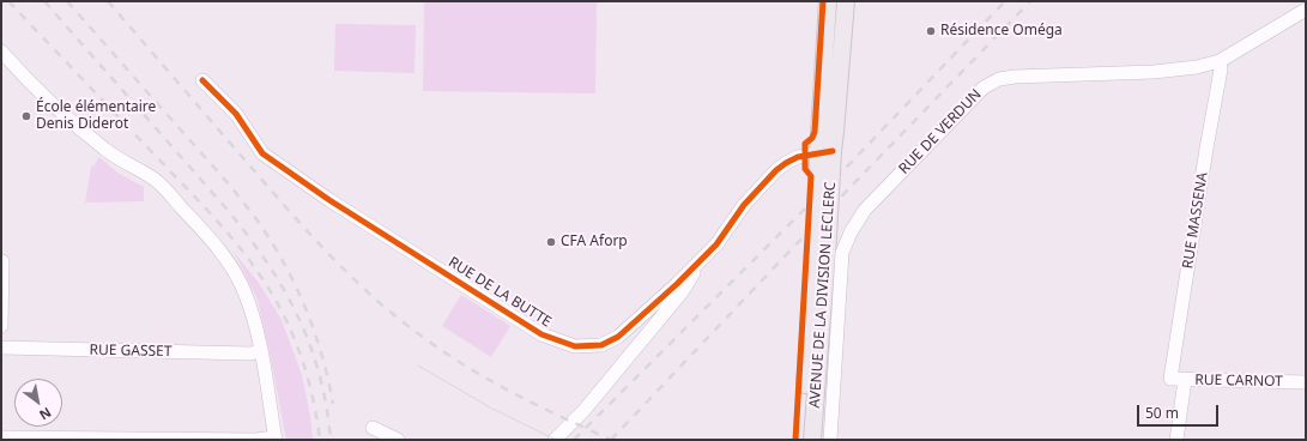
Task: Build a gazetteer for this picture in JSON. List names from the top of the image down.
{
  "streets": {
    "main road": ["AVENUE DE LA DIVISION LECLERC"],
    "street": [
      "RUE DE VERDUN",
      "RUE MASSENA",
      "RUE DE LA BUTTE",
      "RUE GASSET",
      "RUE CARNOT"
    ]
  },
  "crossings": [
    ["RUE DE VERDUN", "RUE MASSENA"],
    ["RUE MASSENA", "RUE CARNOT"],
    ["RUE DE LA BUTTE", "AVENUE DE LA DIVISION LECLERC"]
  ],
  "places": ["Résidence Oméga", "École élémentaire Denis Diderot", "CFA Aforp"],
  "scale_bar": "50 m",
  "north": "bottom right"
}
